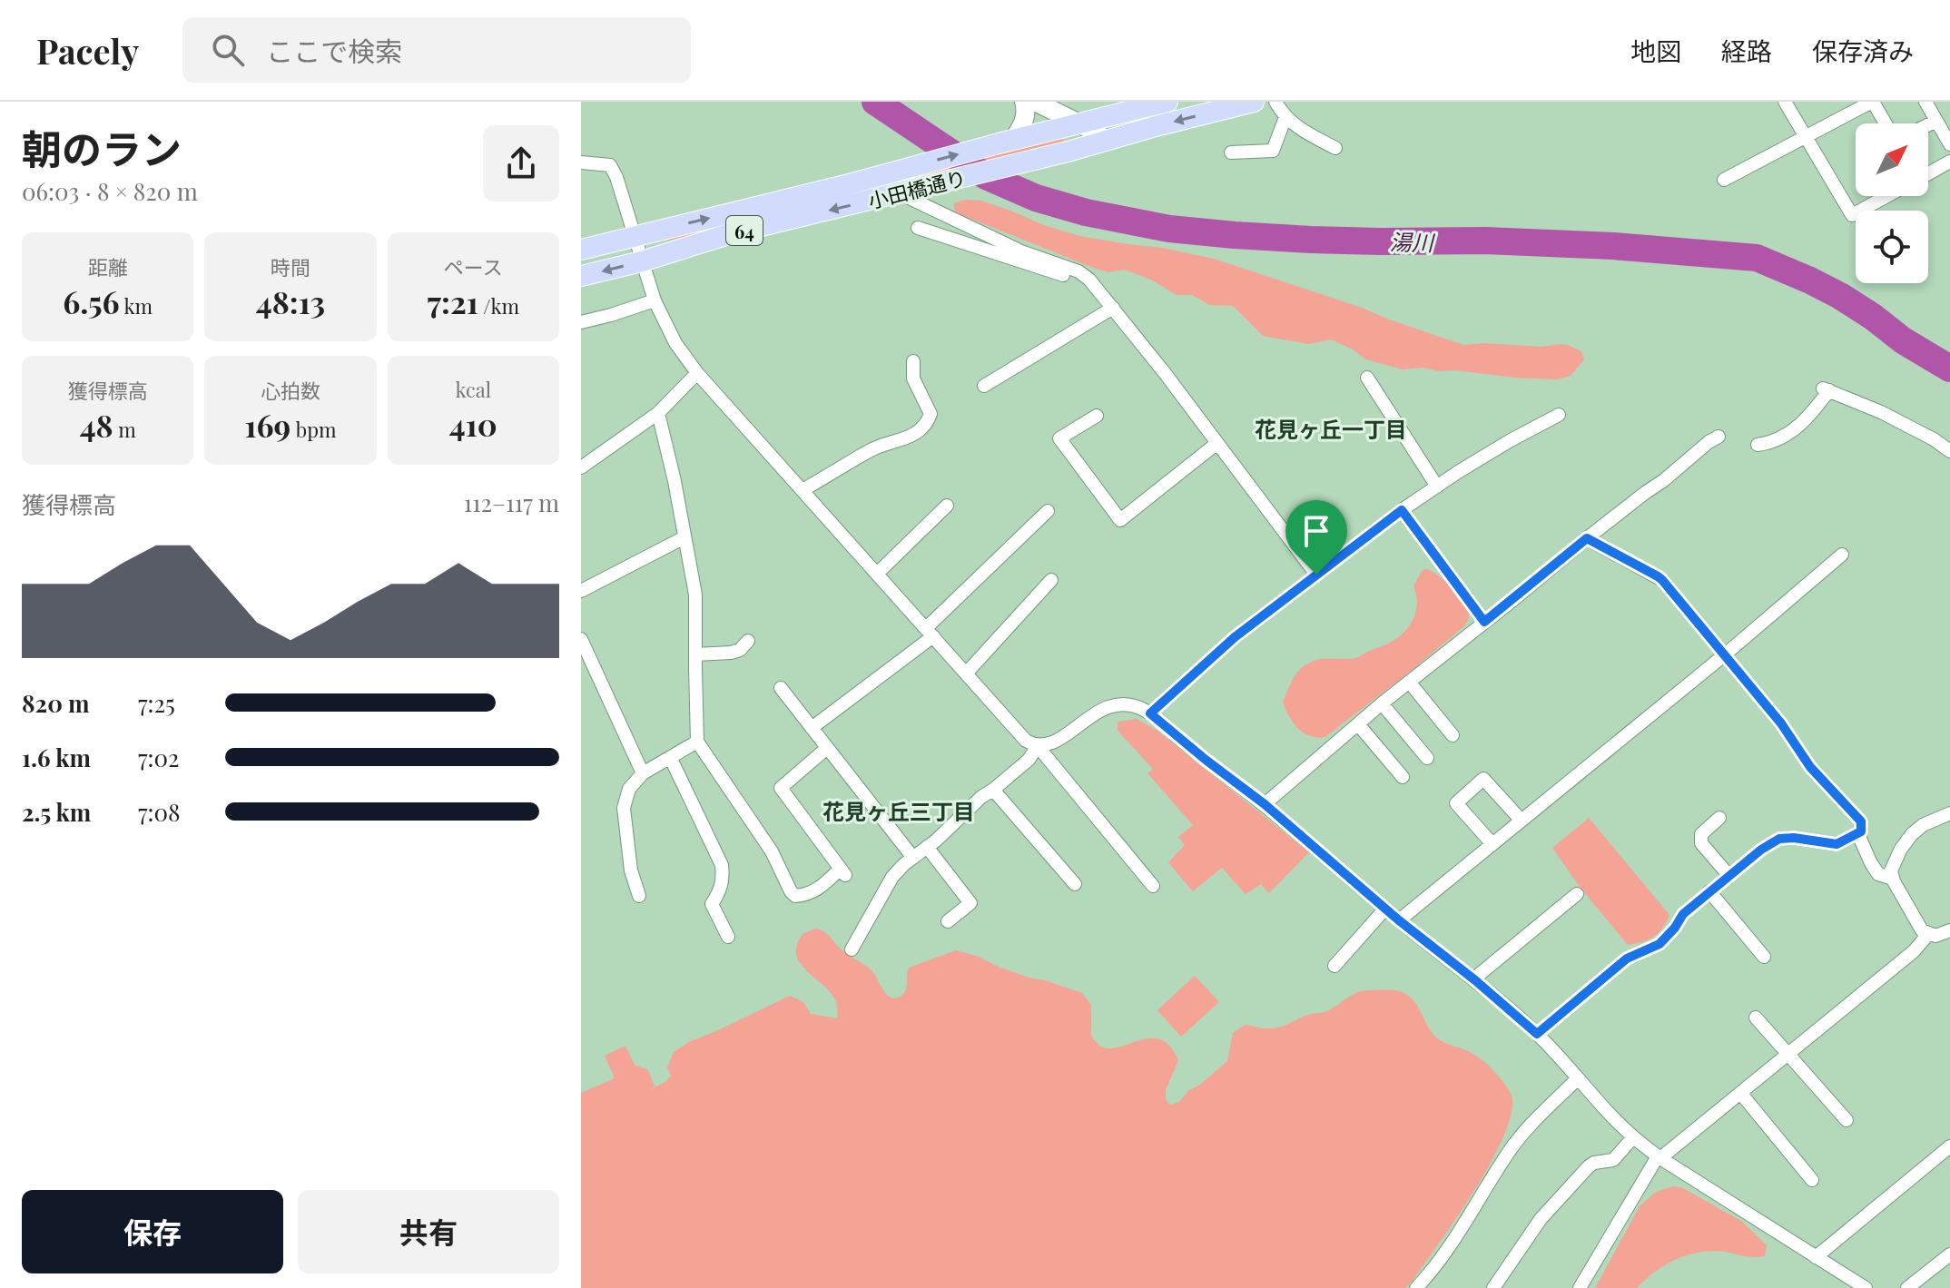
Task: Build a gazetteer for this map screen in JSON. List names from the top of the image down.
{
  "streets": {
    "main road": ["小田橋通り", "64"]
  },
  "districts": ["花見ヶ丘一丁目", "花見ヶ丘三丁目"],
  "water": ["湯川"],
  "north": "top right",
  "page": {
    "header": "Pacely",
    "search": "ここで検索",
    "nav": ["地図", "経路", "保存済み"],
    "heading": ["朝のラン", "06:03 · 8 × 820 m"],
    "stats": [
      ["距離", "6.56 km"],
      ["時間", "48:13"],
      ["ペース", "7:21 /km"],
      ["獲得標高", "48 m"],
      ["心拍数", "169 bpm"],
      ["kcal", "410"]
    ],
    "chart": ["獲得標高", "112–117 m"],
    "list": [
      {
        "name": "820 m",
        "note": "7:25"
      },
      {
        "name": "1.6 km",
        "note": "7:02"
      },
      {
        "name": "2.5 km",
        "note": "7:08"
      }
    ],
    "buttons": ["保存", "共有"]
  }
}
